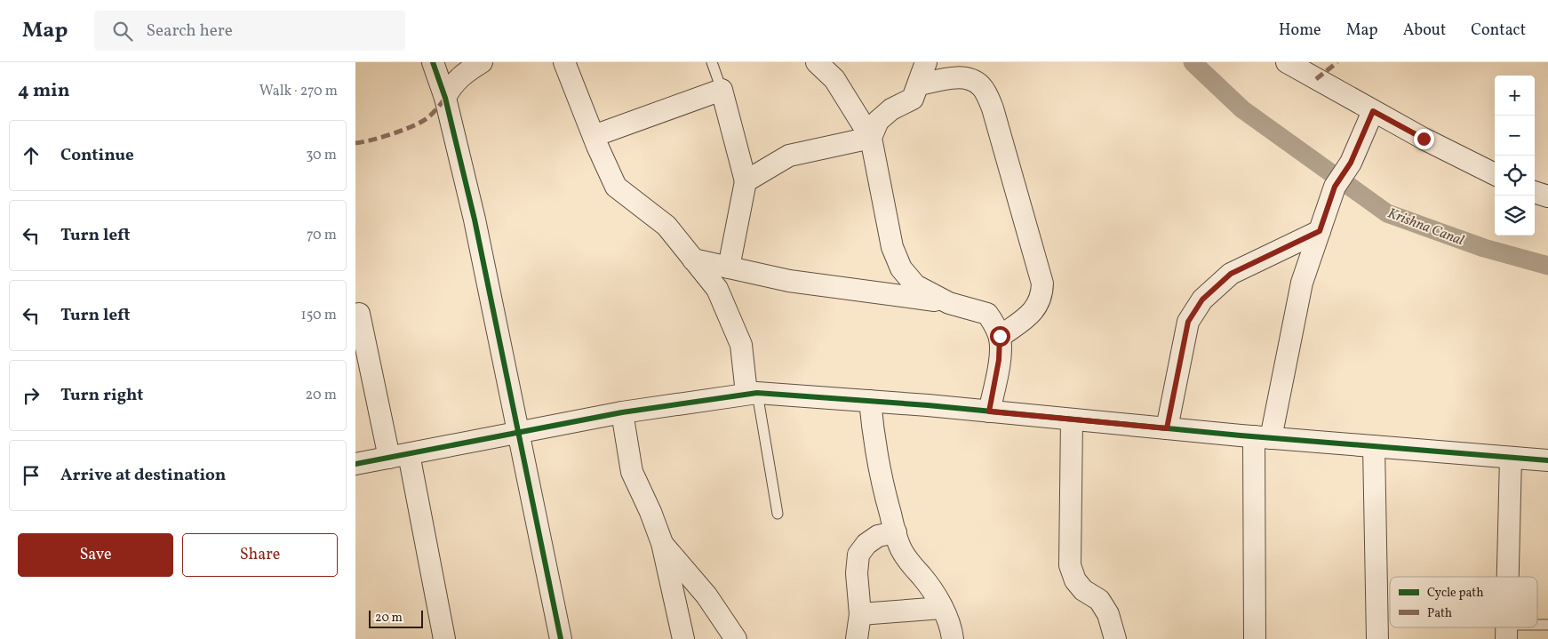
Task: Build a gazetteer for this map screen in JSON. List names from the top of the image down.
{
  "water": ["Krishna Canal"],
  "legend": ["Cycle path", "Path"],
  "scale_bar": "20 m",
  "page": {
    "header": "Map",
    "search": "Search here",
    "nav": [
      "Home",
      "Map",
      "About",
      "Contact"
    ],
    "heading": ["4 min", "Walk · 270 m"],
    "map_buttons": ["+", "−"],
    "list": [
      ["Continue", "30 m"],
      ["Turn left", "70 m"],
      ["Turn left", "150 m"],
      ["Turn right", "20 m"],
      "Arrive at destination"
    ],
    "buttons": ["Save", "Share"],
    "scale": "20 m"
  }
}
